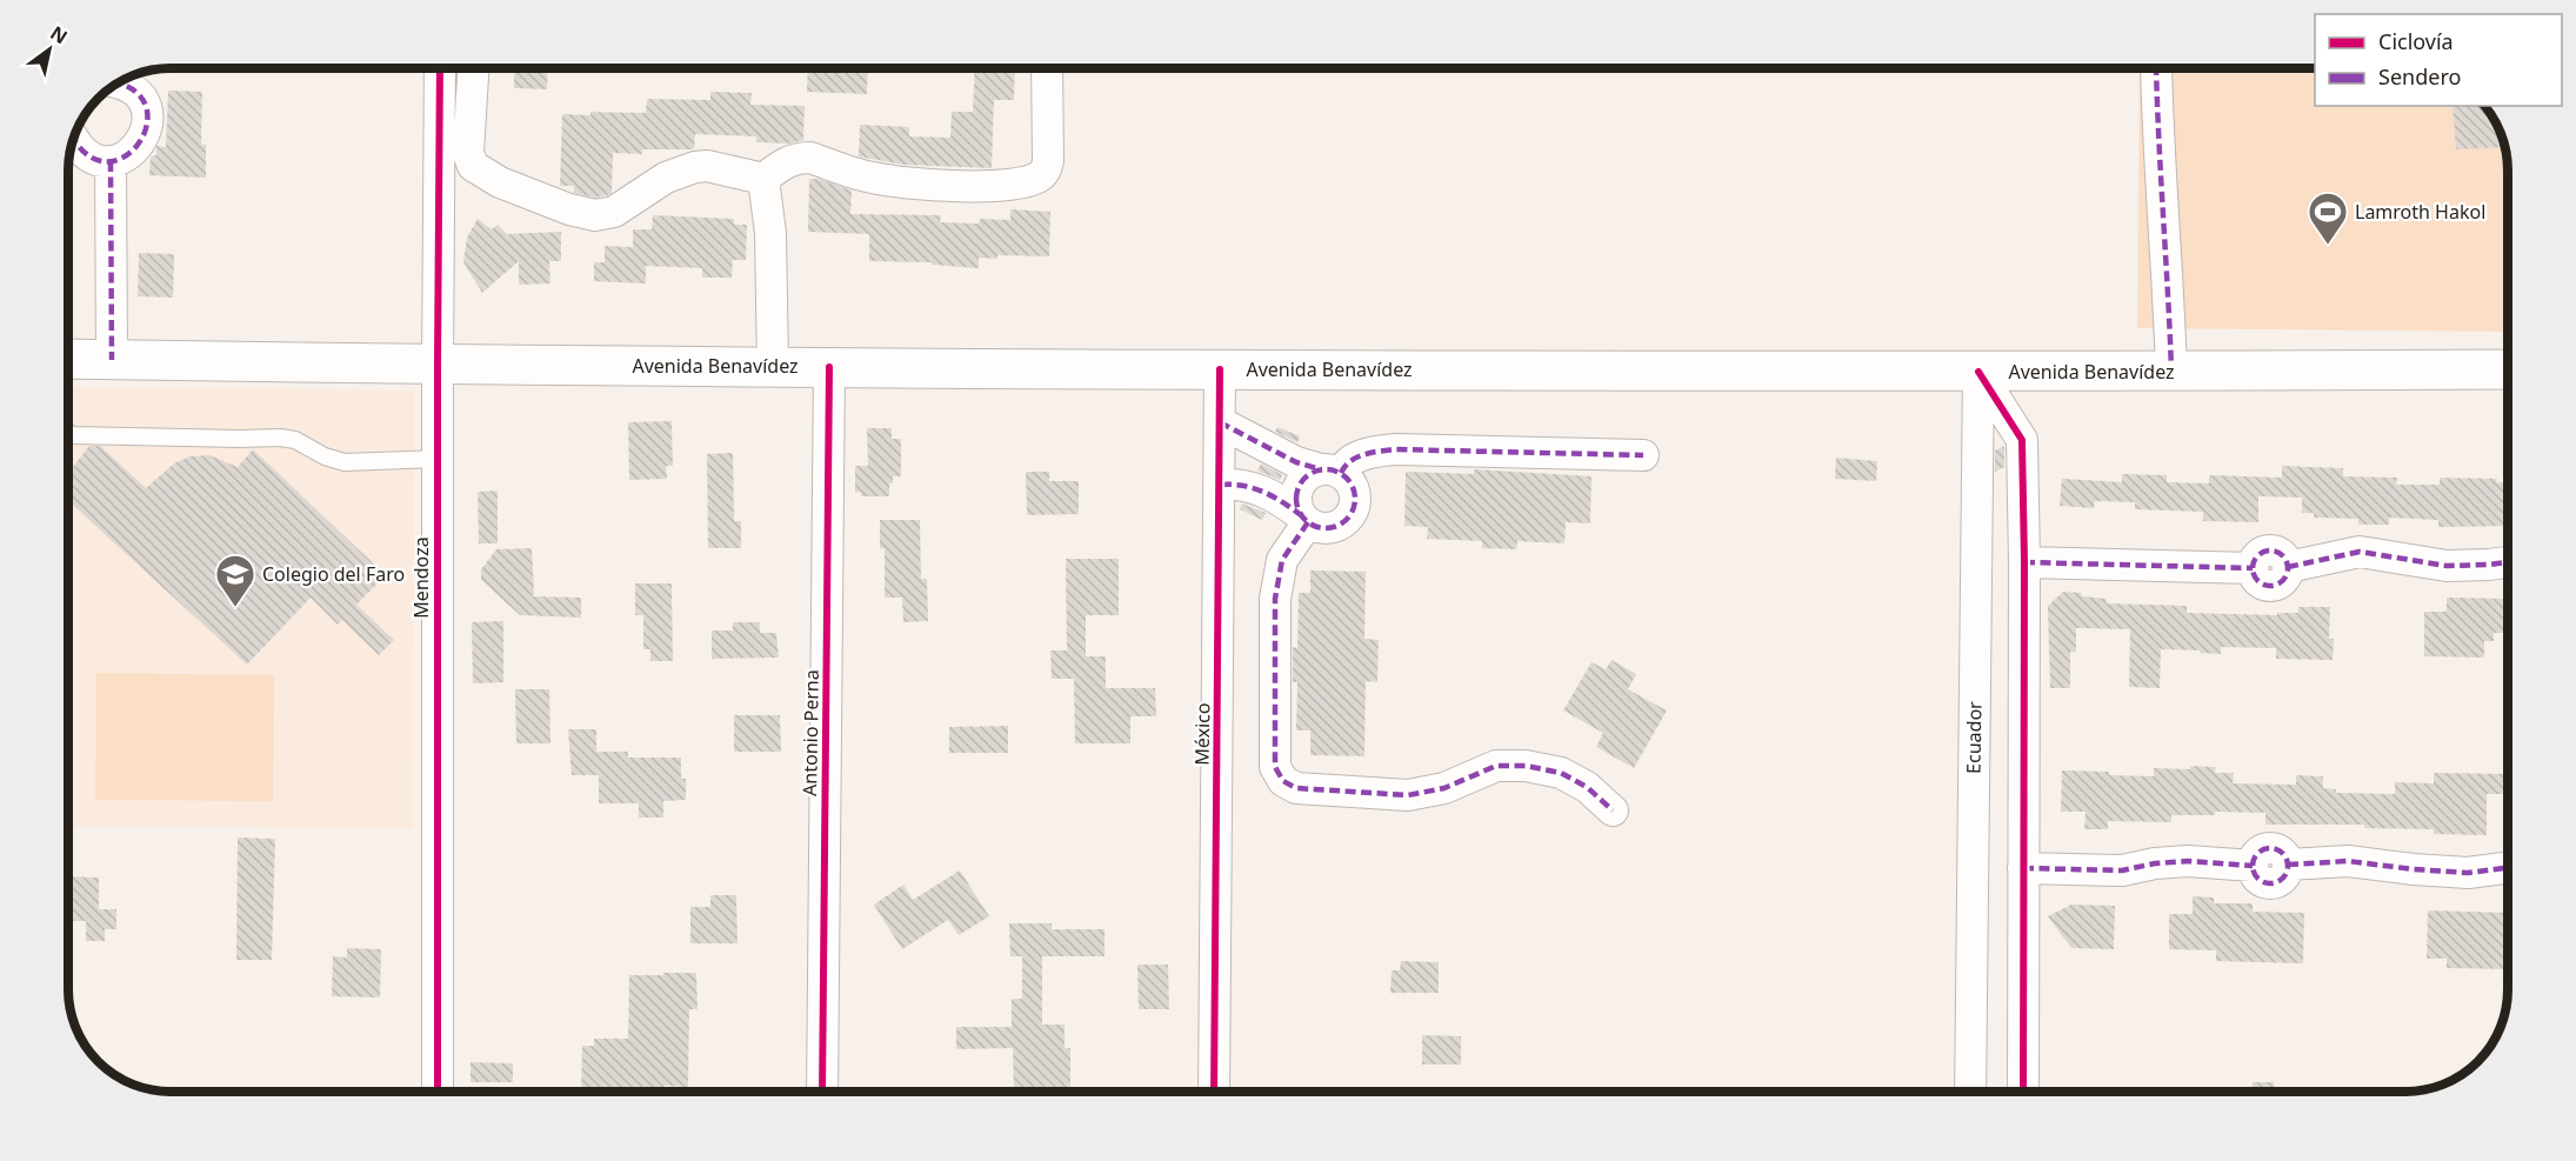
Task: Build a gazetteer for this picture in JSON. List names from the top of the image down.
{
  "streets": {
    "main road": ["Avenida Benavídez"],
    "street": [
      "Mendoza",
      "Antonio Perna",
      "México",
      "Ecuador"
    ]
  },
  "crossings": [
    ["Avenida Benavídez", "Mendoza"],
    ["Avenida Benavídez", "Antonio Perna"],
    ["Avenida Benavídez", "México"],
    ["Avenida Benavídez", "Ecuador"]
  ],
  "places": {
    "sports": ["Lamroth Hakol"],
    "school or university": ["Colegio del Faro"]
  },
  "legend": ["Ciclovía", "Sendero"],
  "north": "top right"
}
